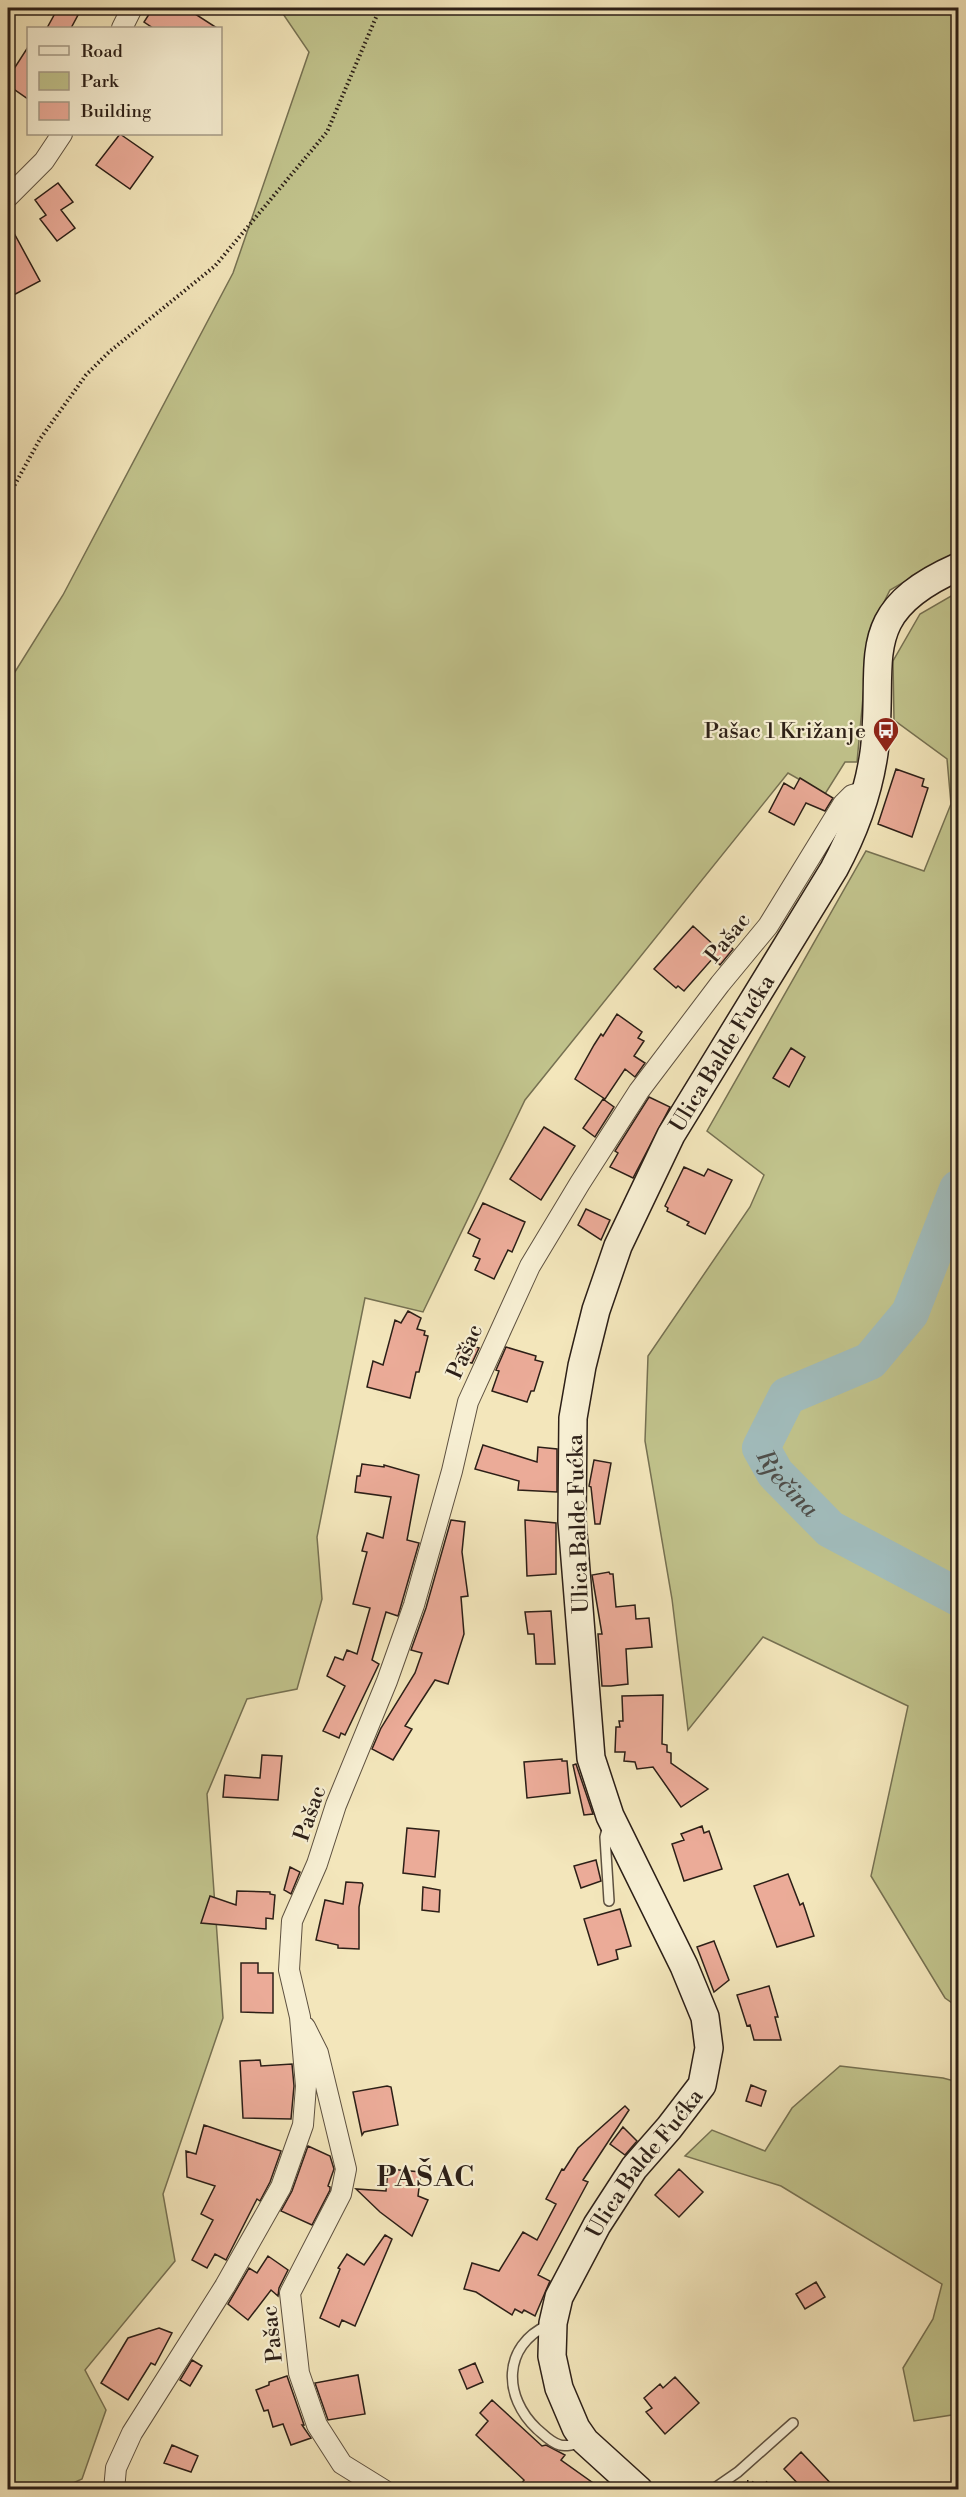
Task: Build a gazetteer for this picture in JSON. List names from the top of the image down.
{
  "streets": {
    "main road": ["Ulica Balde Fućka"],
    "street": ["Pašac"]
  },
  "crossings": [
    ["Pašac", "Ulica Balde Fućka"]
  ],
  "districts": ["PAŠAC"],
  "water": ["Rječina"],
  "places": {
    "bus stop": ["Pašac 1 Križanje"]
  },
  "legend": ["Road", "Park", "Building"]
}
